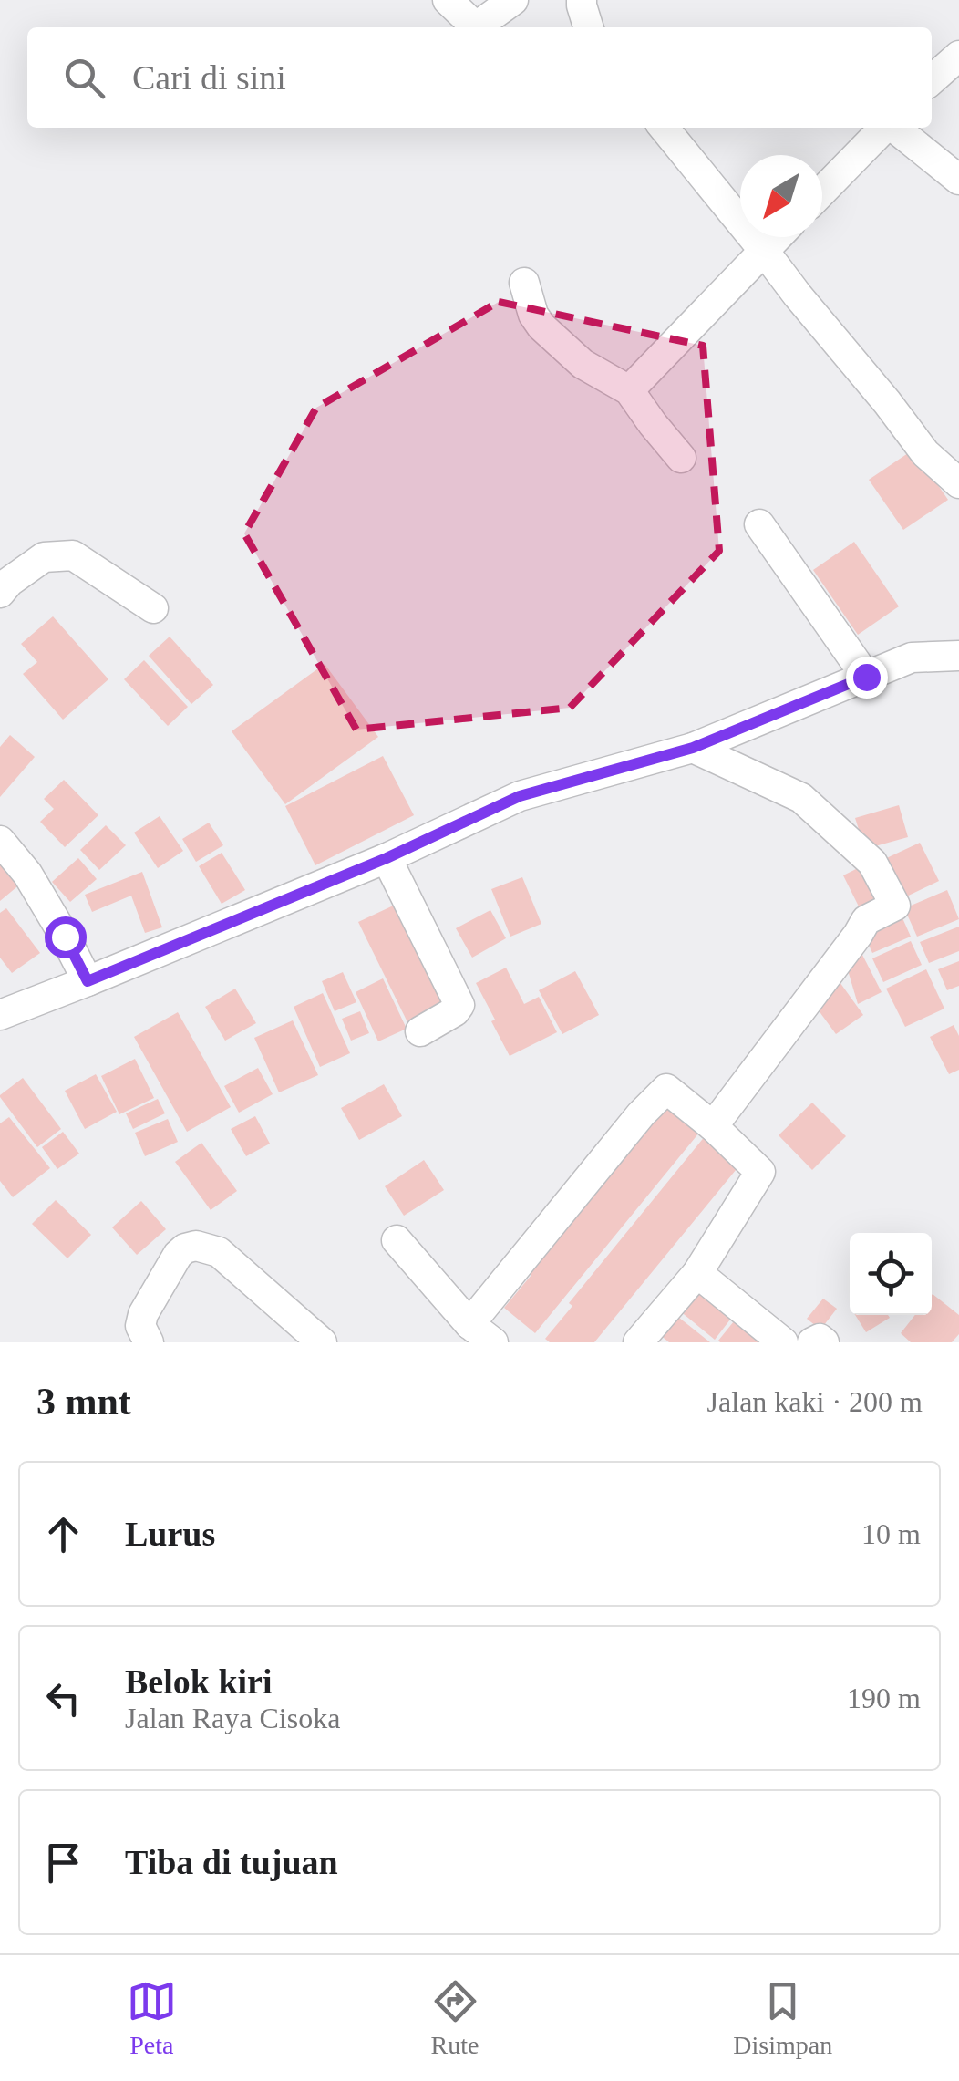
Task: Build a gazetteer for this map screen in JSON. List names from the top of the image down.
{
  "north": "bottom left",
  "page": {
    "search": "Cari di sini",
    "heading": ["3 mnt", "Jalan kaki · 200 m"],
    "list": [
      ["Lurus", "10 m"],
      ["Belok kiri", "Jalan Raya Cisoka", "190 m"],
      "Tiba di tujuan"
    ],
    "nav": ["Peta", "Rute", "Disimpan"]
  }
}
